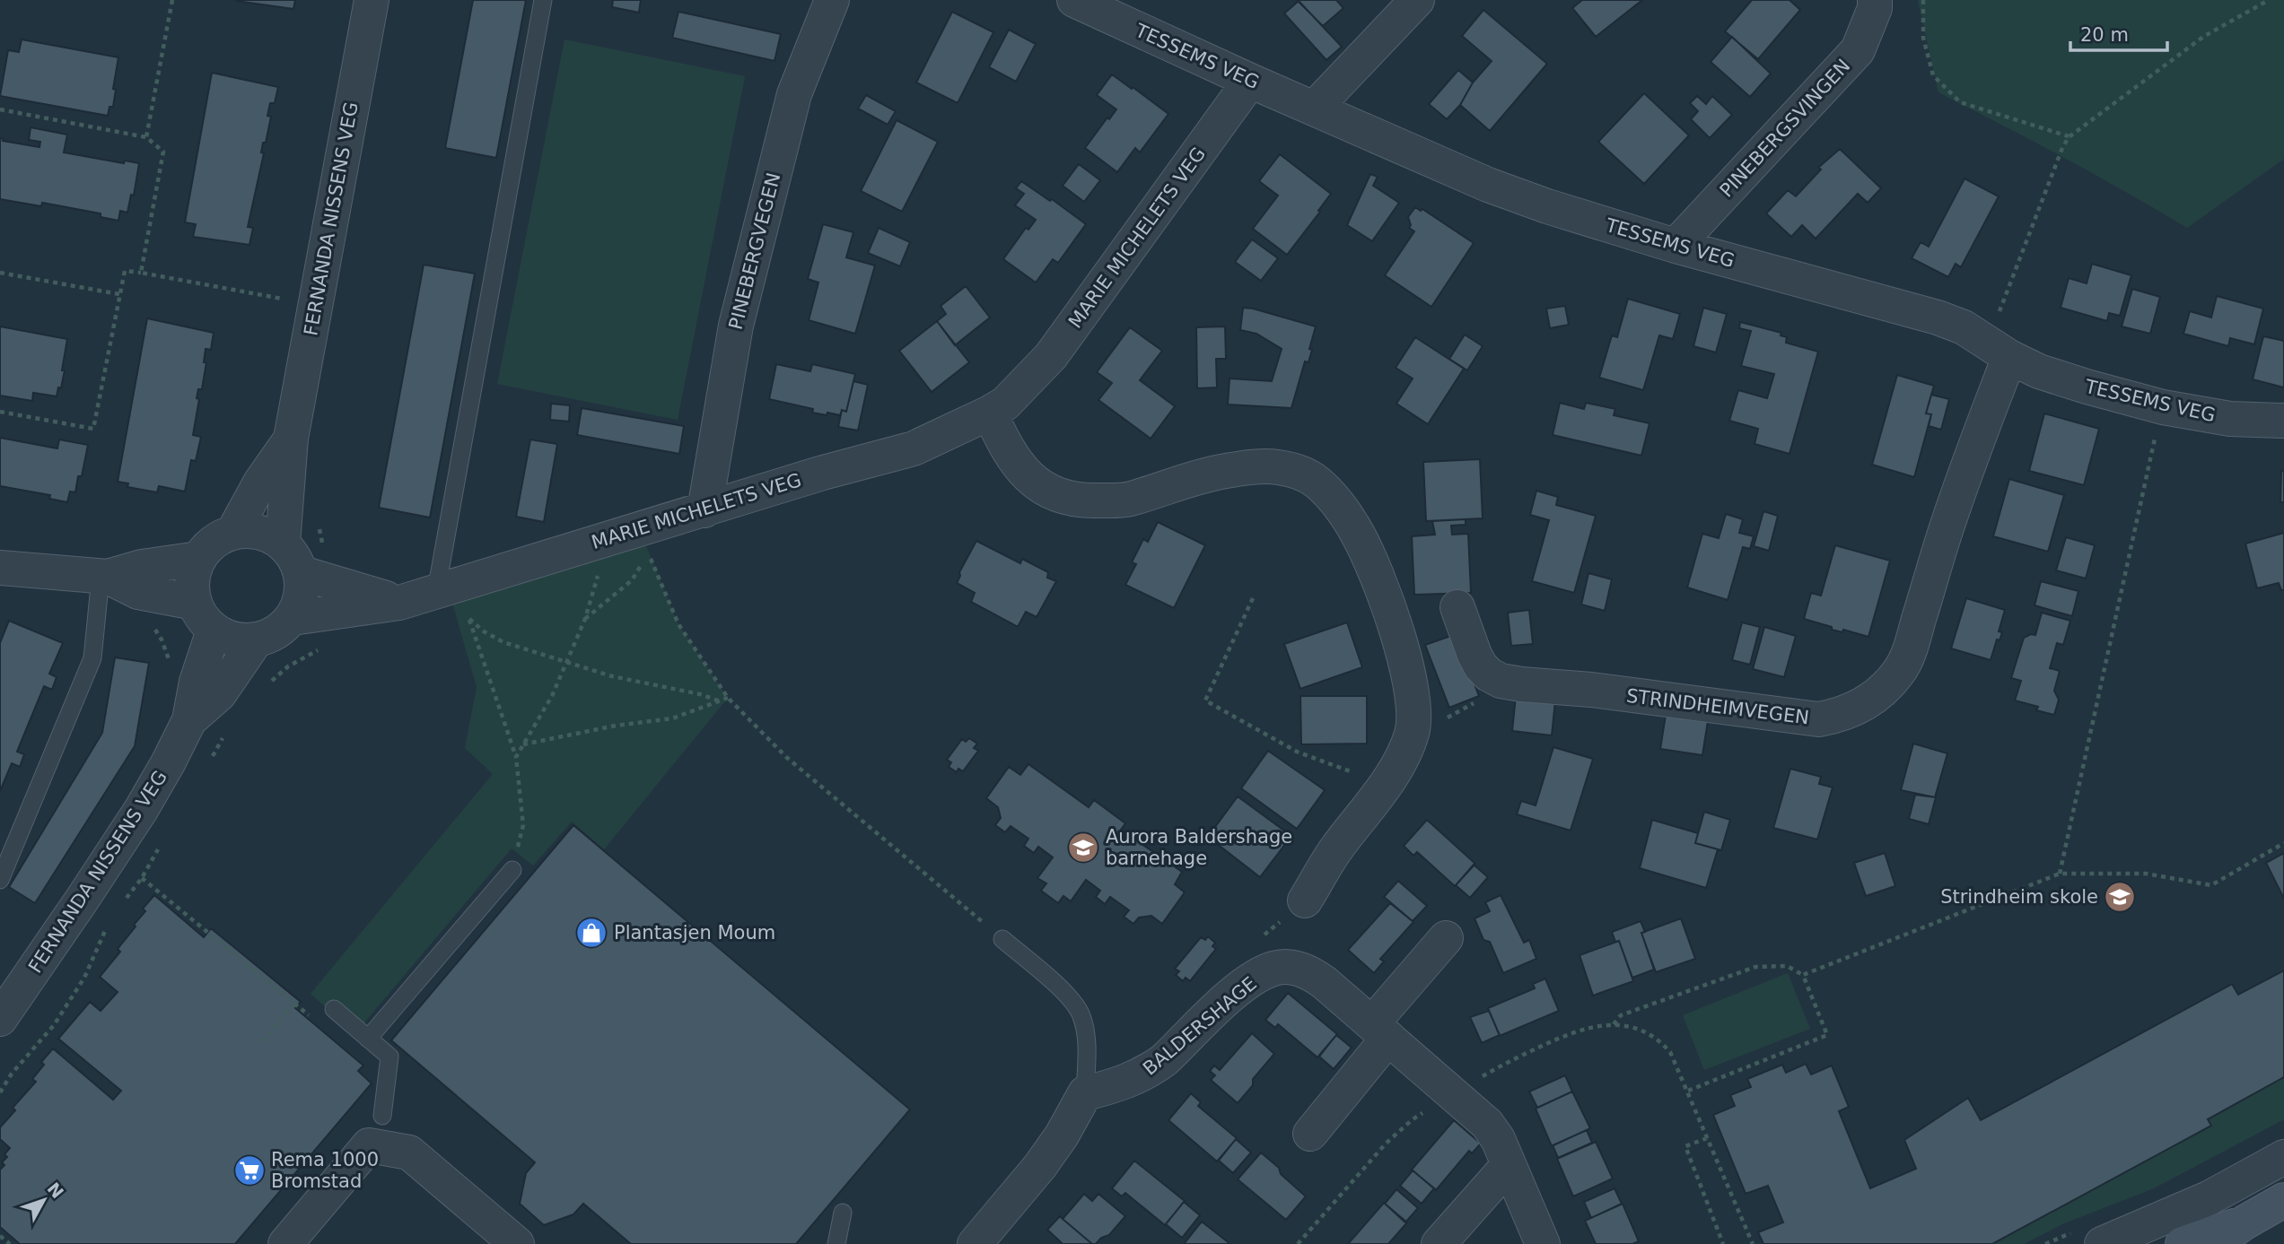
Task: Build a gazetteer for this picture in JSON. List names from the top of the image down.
{
  "streets": {
    "street": [
      "TESSEMS VEG",
      "PINEBERGSVINGEN",
      "FERNANDA NISSENS VEG",
      "MARIE MICHELETS VEG",
      "PINEBERGVEGEN",
      "STRINDHEIMVEGEN",
      "BALDERSHAGE"
    ]
  },
  "crossings": [
    ["TESSEMS VEG", "PINEBERGSVINGEN"],
    ["TESSEMS VEG", "MARIE MICHELETS VEG"],
    ["TESSEMS VEG", "STRINDHEIMVEGEN"],
    ["FERNANDA NISSENS VEG", "MARIE MICHELETS VEG"],
    ["MARIE MICHELETS VEG", "PINEBERGVEGEN"]
  ],
  "places": {
    "school or university": ["Aurora Baldershage barnehage", "Strindheim skole"],
    "shop": ["Plantasjen Moum"],
    "supermarket": ["Rema 1000 Bromstad"]
  },
  "scale_bar": "20 m",
  "north": "top right"
}
